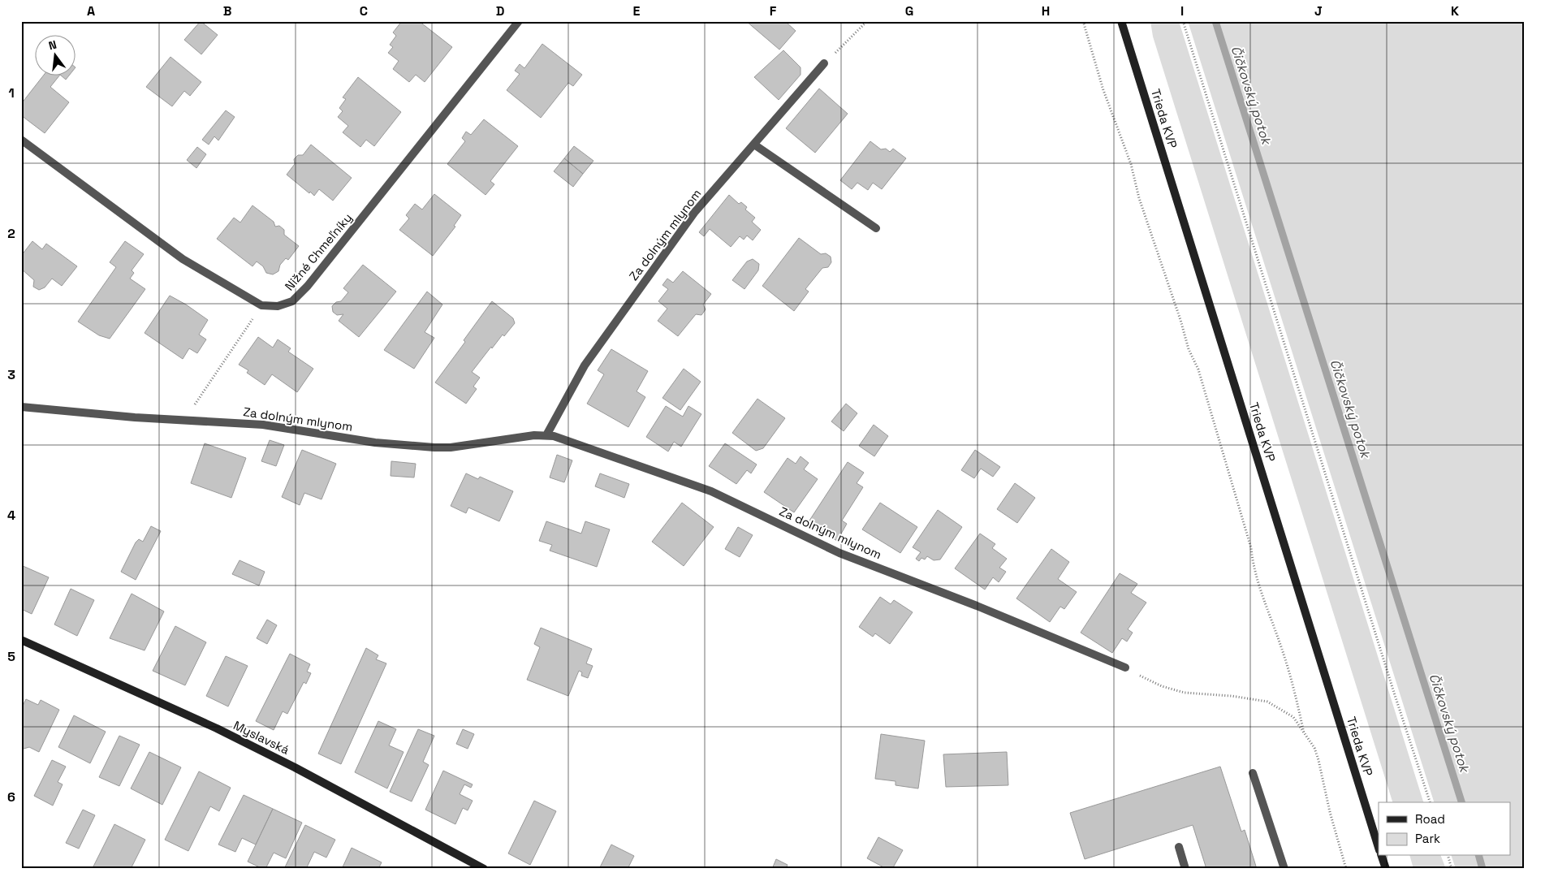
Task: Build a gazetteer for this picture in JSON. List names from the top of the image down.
{
  "streets": {
    "street": [
      "Trieda KVP",
      "Za dolným mlynom",
      "Nižné Chmeľníky",
      "Myslavská"
    ]
  },
  "water": ["Čičkovský potok"],
  "legend": ["Road", "Park"],
  "north": "top",
  "grid": {
    "columns": [
      "A",
      "B",
      "C",
      "D",
      "E",
      "F",
      "G",
      "H",
      "I",
      "J",
      "K"
    ],
    "rows": [
      "1",
      "2",
      "3",
      "4",
      "5",
      "6"
    ]
  }
}
